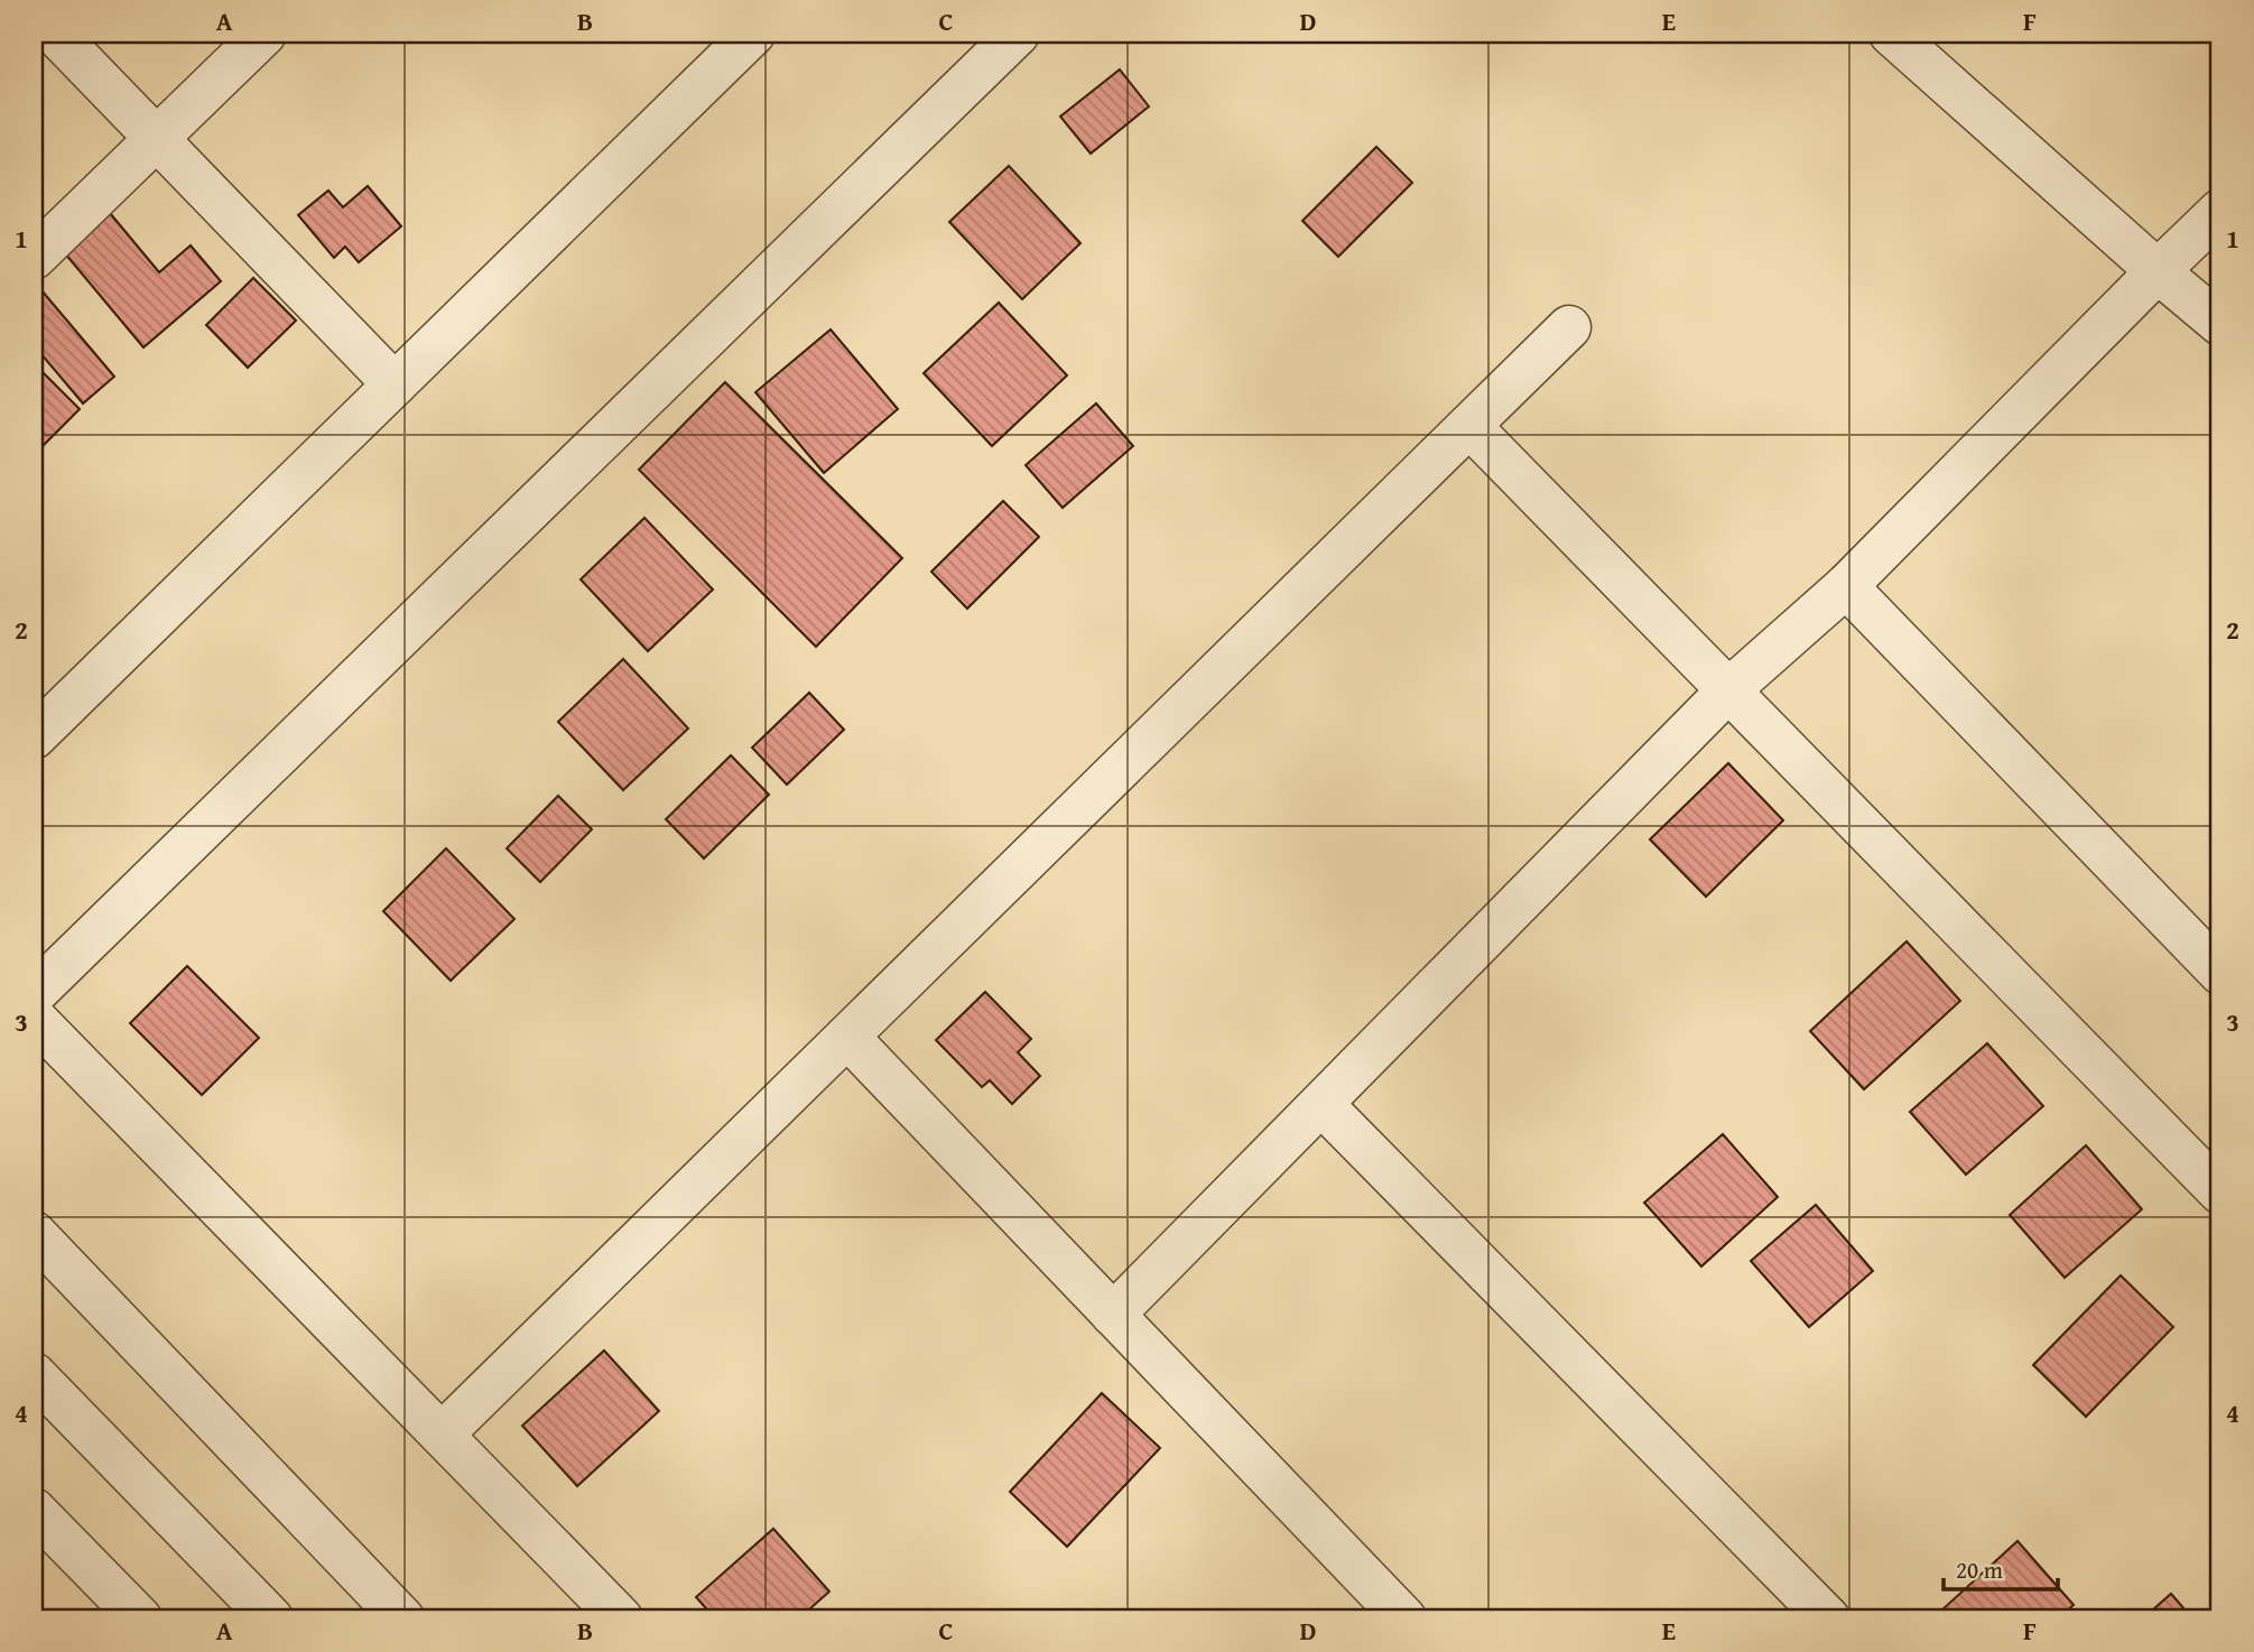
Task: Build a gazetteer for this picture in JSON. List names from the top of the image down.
{
  "scale_bar": "20 m",
  "grid": {
    "columns": [
      "A",
      "B",
      "C",
      "D",
      "E",
      "F"
    ],
    "rows": [
      "1",
      "2",
      "3",
      "4"
    ]
  }
}
